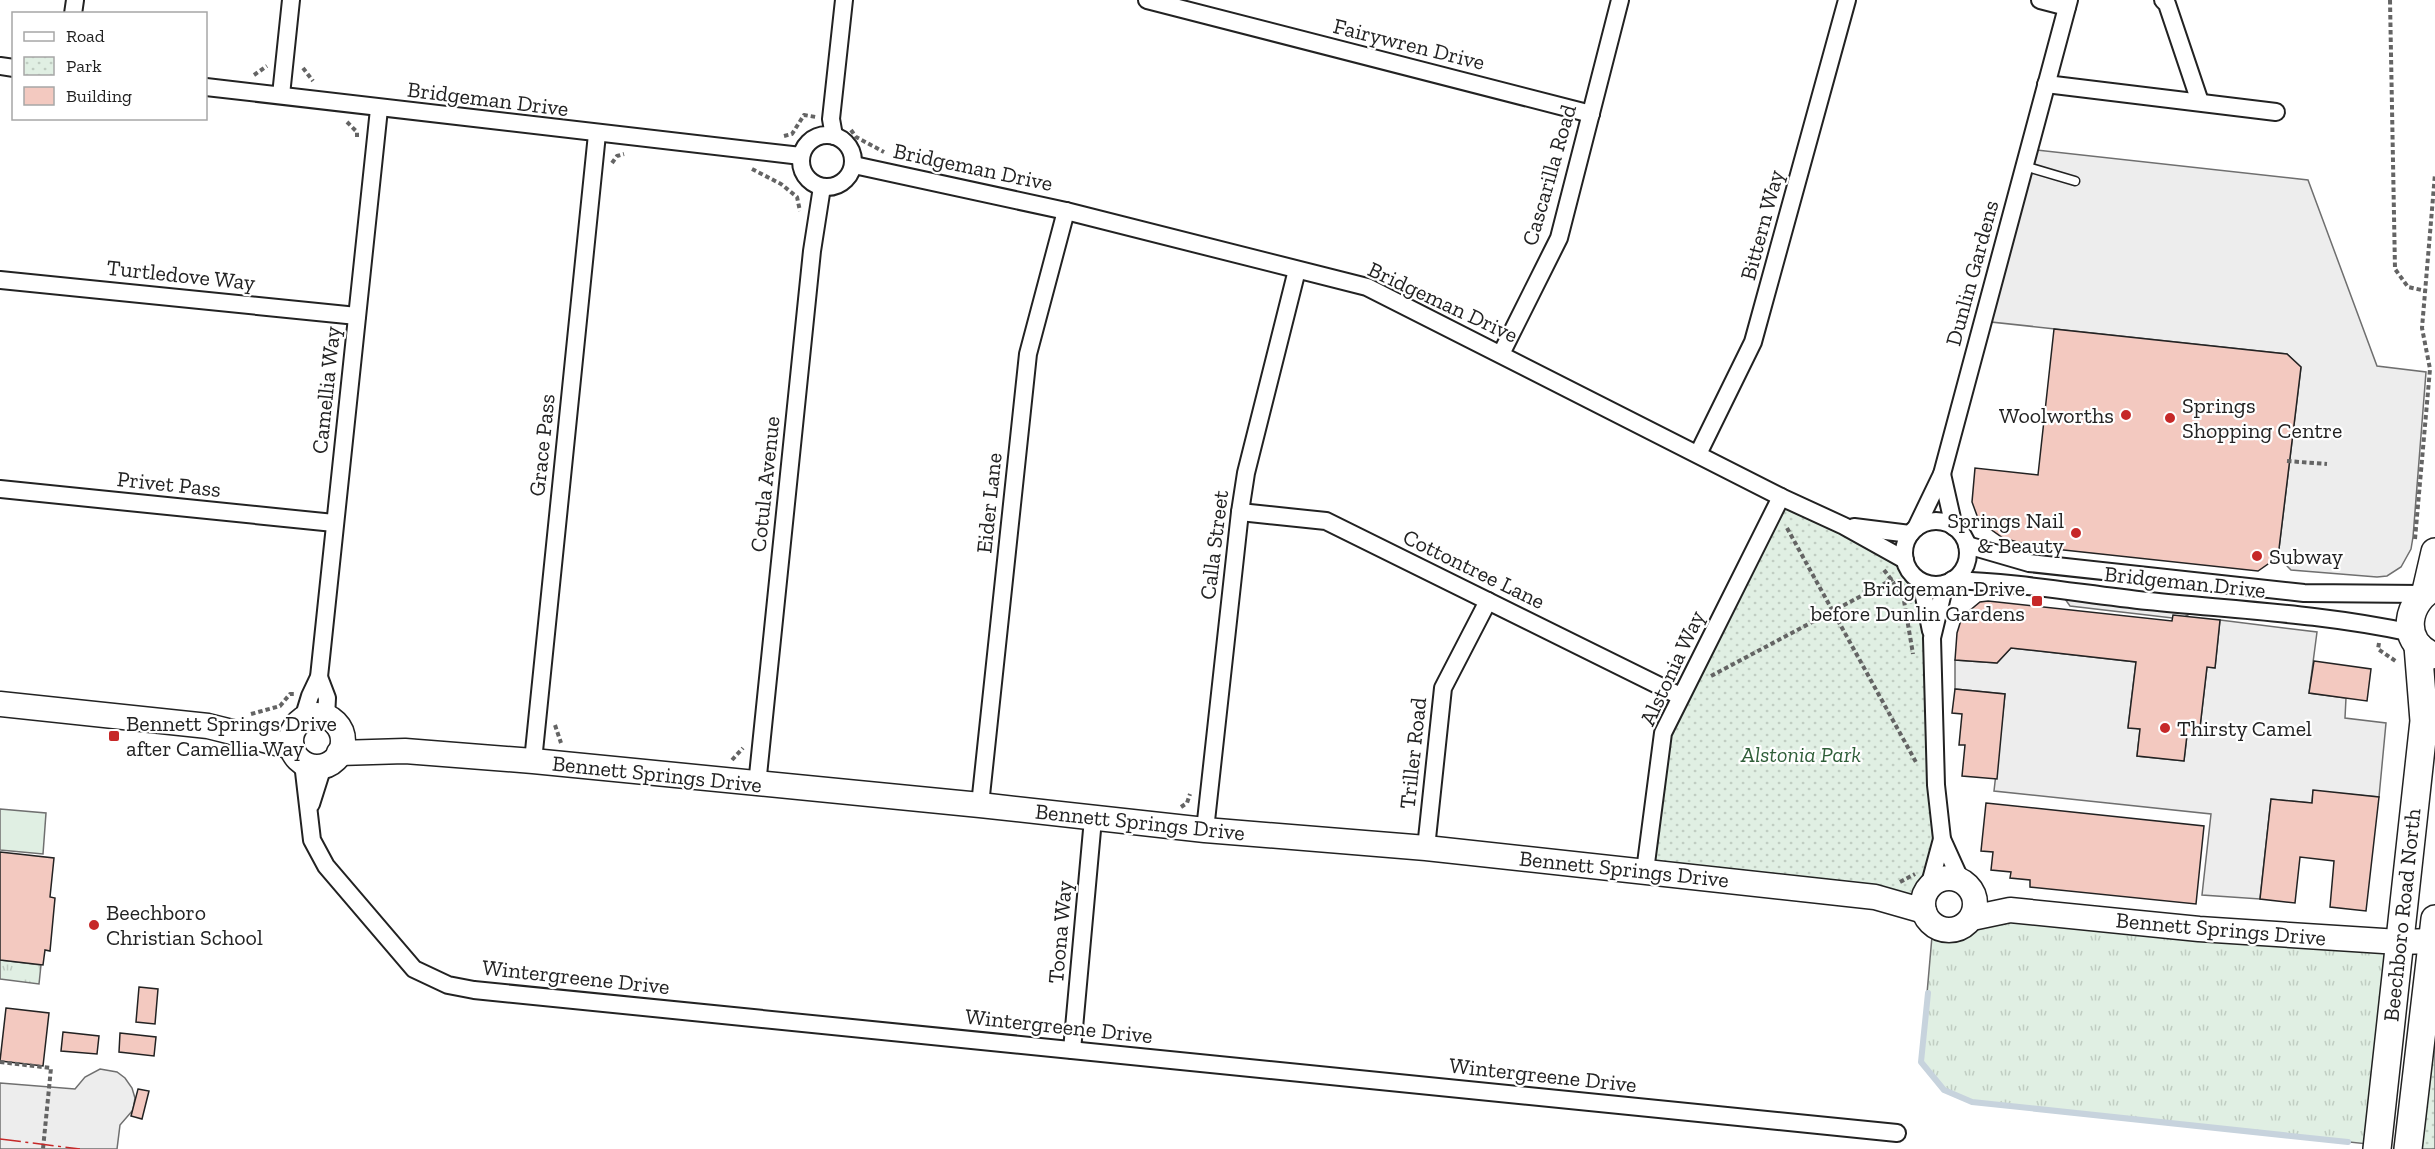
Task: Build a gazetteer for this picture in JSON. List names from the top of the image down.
{
  "streets": {
    "main road": ["Beechboro Road North"],
    "street": [
      "Fairywren Drive",
      "Bridgeman Drive",
      "Cascarilla Road",
      "Bittern Way",
      "Dunlin Gardens",
      "Turtledove Way",
      "Camellia Way",
      "Grace Pass",
      "Privet Pass",
      "Cotula Avenue",
      "Eider Lane",
      "Calla Street",
      "Cottontree Lane",
      "Alstonia Way",
      "Triller Road",
      "Bennett Springs Drive",
      "Toona Way",
      "Wintergreene Drive"
    ]
  },
  "crossings": [
    ["Fairywren Drive", "Cascarilla Road"],
    ["Bridgeman Drive", "Cascarilla Road"],
    ["Bridgeman Drive", "Bittern Way"],
    ["Bridgeman Drive", "Dunlin Gardens"],
    ["Bridgeman Drive", "Camellia Way"],
    ["Bridgeman Drive", "Grace Pass"],
    ["Bridgeman Drive", "Cotula Avenue"],
    ["Bridgeman Drive", "Eider Lane"],
    ["Bridgeman Drive", "Calla Street"],
    ["Bridgeman Drive", "Alstonia Way"],
    ["Bridgeman Drive", "Beechboro Road North"],
    ["Turtledove Way", "Camellia Way"],
    ["Camellia Way", "Privet Pass"],
    ["Camellia Way", "Bennett Springs Drive"],
    ["Grace Pass", "Bennett Springs Drive"],
    ["Cotula Avenue", "Bennett Springs Drive"],
    ["Eider Lane", "Bennett Springs Drive"],
    ["Calla Street", "Cottontree Lane"],
    ["Calla Street", "Bennett Springs Drive"],
    ["Cottontree Lane", "Alstonia Way"],
    ["Cottontree Lane", "Triller Road"],
    ["Alstonia Way", "Bennett Springs Drive"],
    ["Triller Road", "Bennett Springs Drive"],
    ["Bennett Springs Drive", "Beechboro Road North"],
    ["Bennett Springs Drive", "Toona Way"],
    ["Bennett Springs Drive", "Wintergreene Drive"],
    ["Toona Way", "Wintergreene Drive"]
  ],
  "parks": ["Alstonia Park"],
  "places": {
    "other": [
      "Woolworths",
      "Springs Shopping Centre",
      "Springs Nail & Beauty",
      "Subway",
      "Thirsty Camel",
      "Beechboro Christian School"
    ],
    "transit": ["Bridgeman Drive before Dunlin Gardens", "Bennett Springs Drive after Camellia Way"]
  },
  "legend": ["Road", "Park", "Building"]
}
